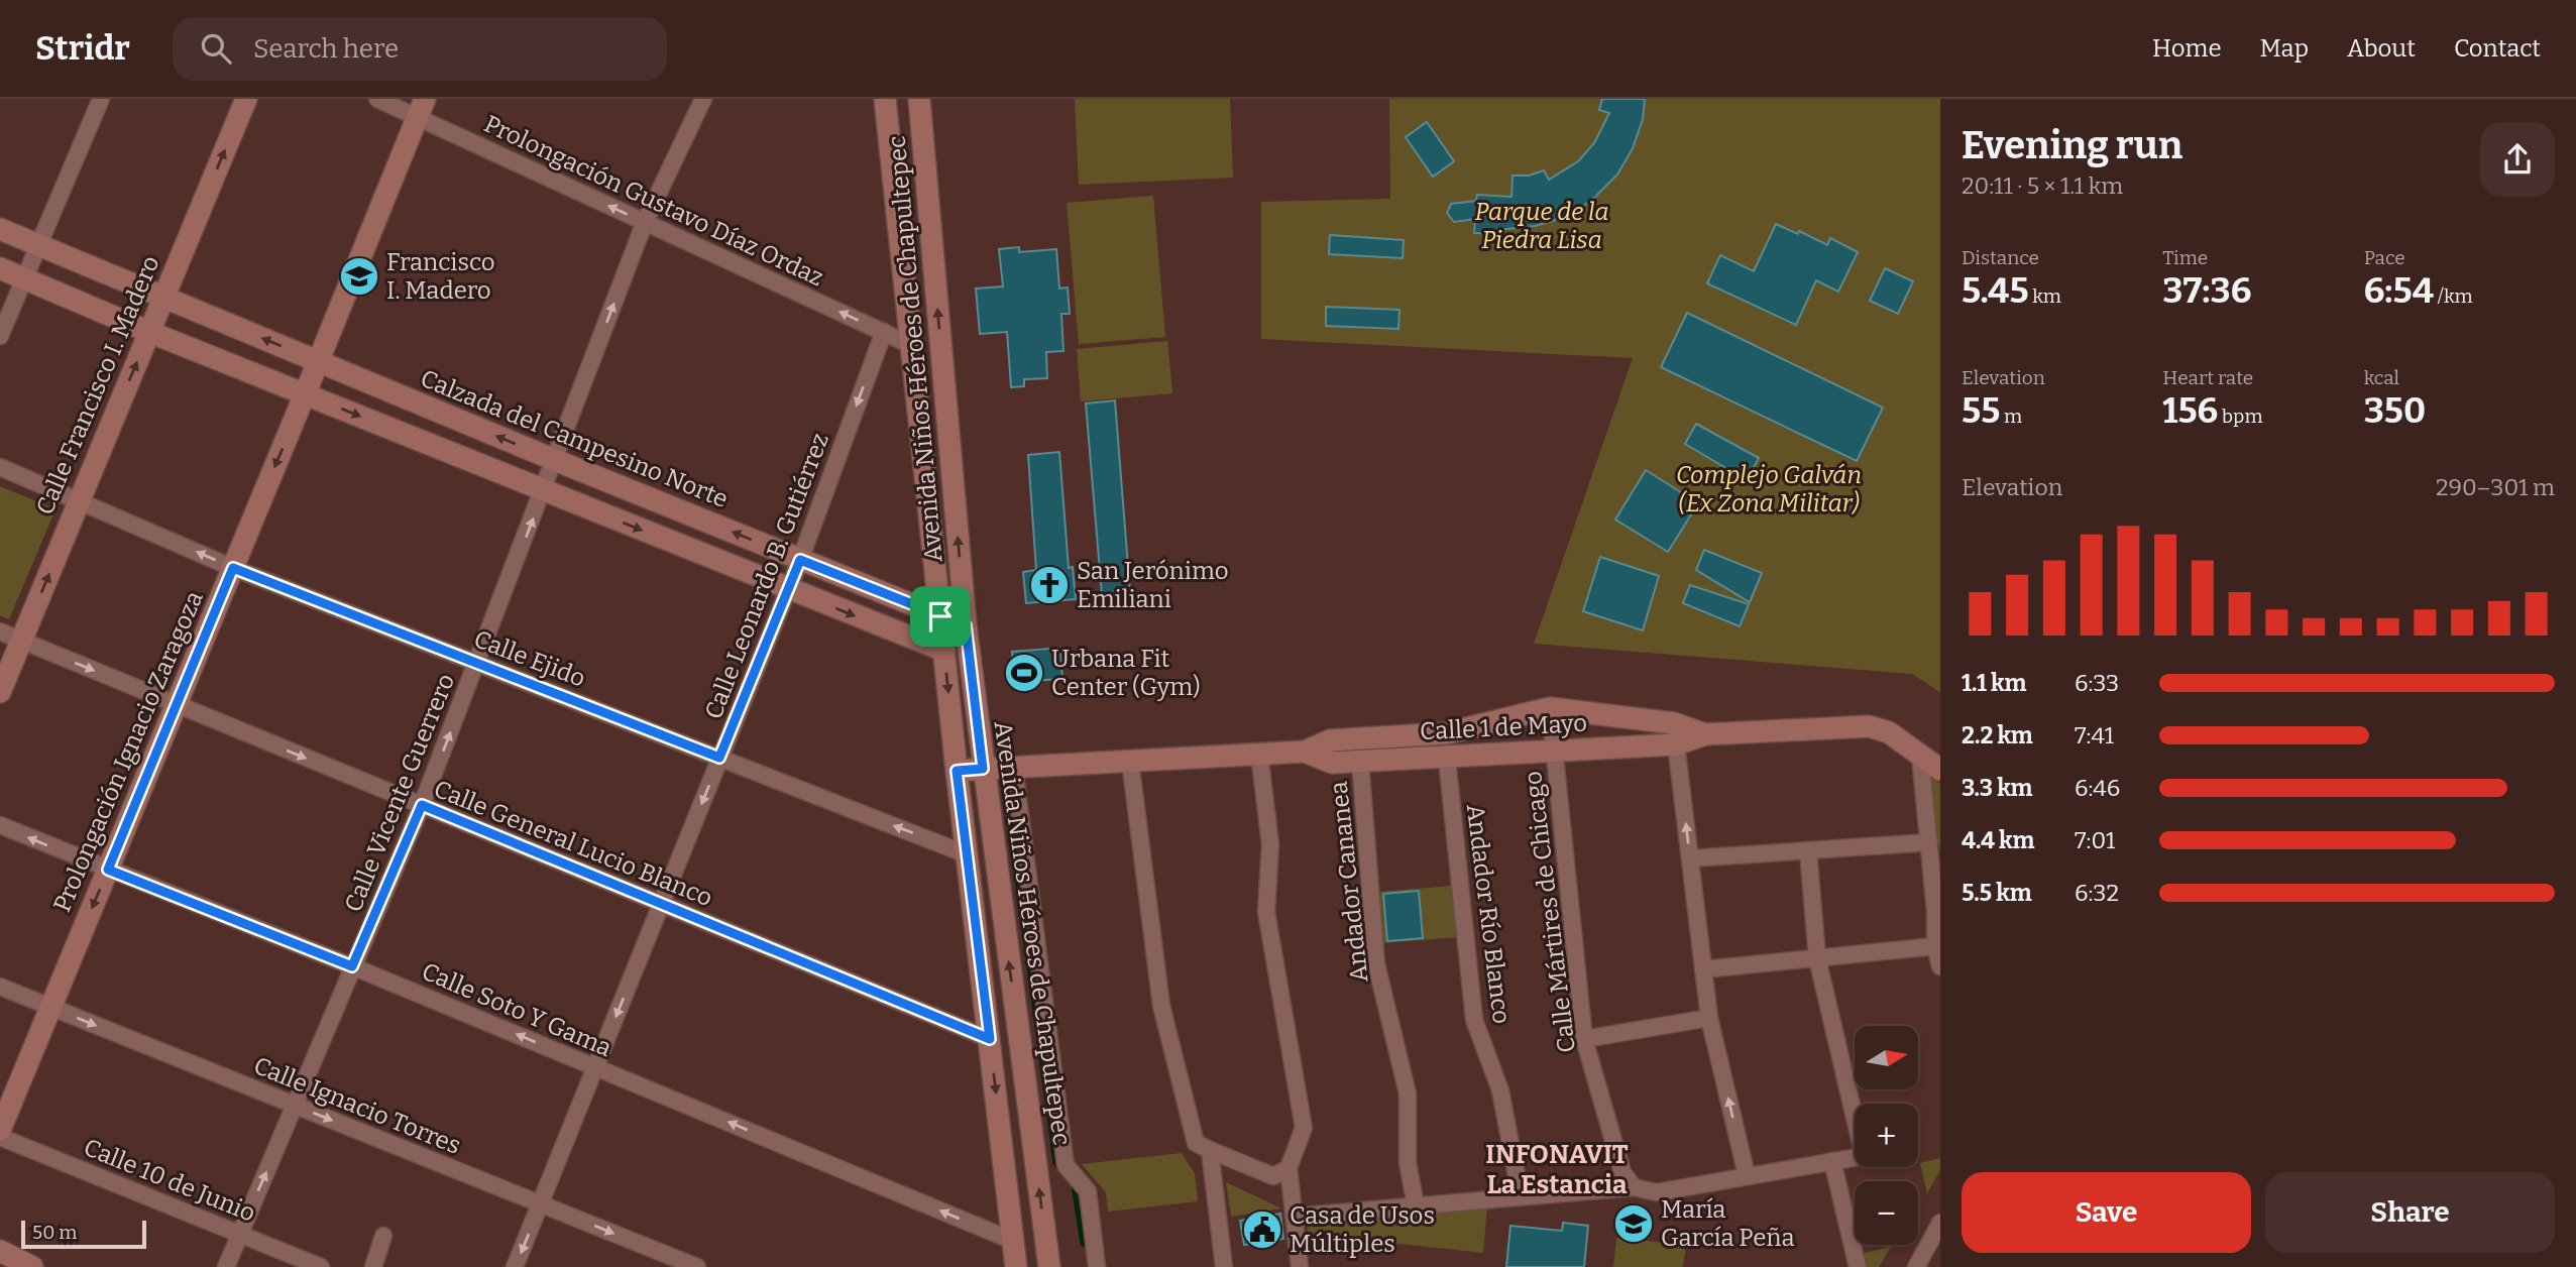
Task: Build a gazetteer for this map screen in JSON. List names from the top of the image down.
{
  "streets": {
    "main road": [
      "Avenida Niños Héroes de Chapultepec",
      "Calle Francisco I. Madero",
      "Calzada del Campesino Norte",
      "Calle 1 de Mayo",
      "Prolongación Ignacio Zaragoza"
    ],
    "street": [
      "Prolongación Gustavo Díaz Ordaz",
      "Calle Leonardo B. Gutiérrez",
      "Calle Ejido",
      "Calle Vicente Guerrero",
      "Calle General Lucio Blanco",
      "Andador Cananea",
      "Calle Mártires de Chicago",
      "Andador Río Blanco",
      "Calle Soto Y Gama",
      "Calle Ignacio Torres",
      "Calle 10 de Junio"
    ]
  },
  "crossings": [
    ["Prolongación Gustavo Díaz Ordaz", "Avenida Niños Héroes de Chapultepec"],
    ["Prolongación Gustavo Díaz Ordaz", "Calle Leonardo B. Gutiérrez"],
    ["Prolongación Gustavo Díaz Ordaz", "Prolongación Ignacio Zaragoza"],
    ["Prolongación Gustavo Díaz Ordaz", "Calle Vicente Guerrero"],
    ["Avenida Niños Héroes de Chapultepec", "Calzada del Campesino Norte"],
    ["Avenida Niños Héroes de Chapultepec", "Calle Ejido"],
    ["Avenida Niños Héroes de Chapultepec", "Calle 1 de Mayo"],
    ["Avenida Niños Héroes de Chapultepec", "Calle General Lucio Blanco"],
    ["Avenida Niños Héroes de Chapultepec", "Calle Soto Y Gama"],
    ["Calle Francisco I. Madero", "Calzada del Campesino Norte"],
    ["Calle Francisco I. Madero", "Calle Ejido"],
    ["Calle Francisco I. Madero", "Calle General Lucio Blanco"],
    ["Calzada del Campesino Norte", "Calle Leonardo B. Gutiérrez"],
    ["Calzada del Campesino Norte", "Prolongación Ignacio Zaragoza"],
    ["Calzada del Campesino Norte", "Calle Vicente Guerrero"],
    ["Calle Leonardo B. Gutiérrez", "Calle Ejido"],
    ["Calle Leonardo B. Gutiérrez", "Calle General Lucio Blanco"],
    ["Calle Leonardo B. Gutiérrez", "Calle Soto Y Gama"],
    ["Calle Leonardo B. Gutiérrez", "Calle Ignacio Torres"],
    ["Calle Ejido", "Prolongación Ignacio Zaragoza"],
    ["Calle Ejido", "Calle Vicente Guerrero"],
    ["Calle 1 de Mayo", "Andador Cananea"],
    ["Calle 1 de Mayo", "Calle Mártires de Chicago"],
    ["Calle 1 de Mayo", "Andador Río Blanco"],
    ["Prolongación Ignacio Zaragoza", "Calle General Lucio Blanco"],
    ["Prolongación Ignacio Zaragoza", "Calle Soto Y Gama"],
    ["Prolongación Ignacio Zaragoza", "Calle Ignacio Torres"],
    ["Calle Vicente Guerrero", "Calle General Lucio Blanco"],
    ["Calle Vicente Guerrero", "Calle Soto Y Gama"],
    ["Calle Vicente Guerrero", "Calle Ignacio Torres"],
    ["Calle Vicente Guerrero", "Calle 10 de Junio"]
  ],
  "one_way": [
    "Prolongación Gustavo Díaz Ordaz",
    "Calle Francisco I. Madero",
    "Calle Leonardo B. Gutiérrez",
    "Calle Ejido",
    "Calle Vicente Guerrero",
    "Calle General Lucio Blanco",
    "Calle Soto Y Gama",
    "Calle Ignacio Torres"
  ],
  "districts": ["INFONAVIT La Estancia"],
  "parks": ["Parque de la Piedra Lisa", "Complejo Galván (Ex Zona Militar)"],
  "places": {
    "school or university": ["Francisco I. Madero", "María García Peña"],
    "church": ["San Jerónimo Emiliani"],
    "sports": ["Urbana Fit Center (Gym)"],
    "public building": ["Casa de Usos Múltiples"]
  },
  "scale_bar": "50 m",
  "north": "right",
  "page": {
    "header": "Stridr",
    "search": "Search here",
    "nav": [
      "Home",
      "Map",
      "About",
      "Contact"
    ],
    "heading": ["Evening run", "20:11 · 5 × 1.1 km"],
    "stats": [
      ["Distance", "5.45 km"],
      ["Time", "37:36"],
      ["Pace", "6:54 /km"],
      ["Elevation", "55 m"],
      ["Heart rate", "156 bpm"],
      ["kcal", "350"]
    ],
    "chart": ["Elevation", "290–301 m"],
    "list": [
      {
        "name": "1.1 km",
        "note": "6:33"
      },
      {
        "name": "2.2 km",
        "note": "7:41"
      },
      {
        "name": "3.3 km",
        "note": "6:46"
      },
      {
        "name": "4.4 km",
        "note": "7:01"
      },
      {
        "name": "5.5 km",
        "note": "6:32"
      }
    ],
    "map_buttons": ["+", "−"],
    "buttons": ["Save", "Share"],
    "scale": "50 m"
  }
}
